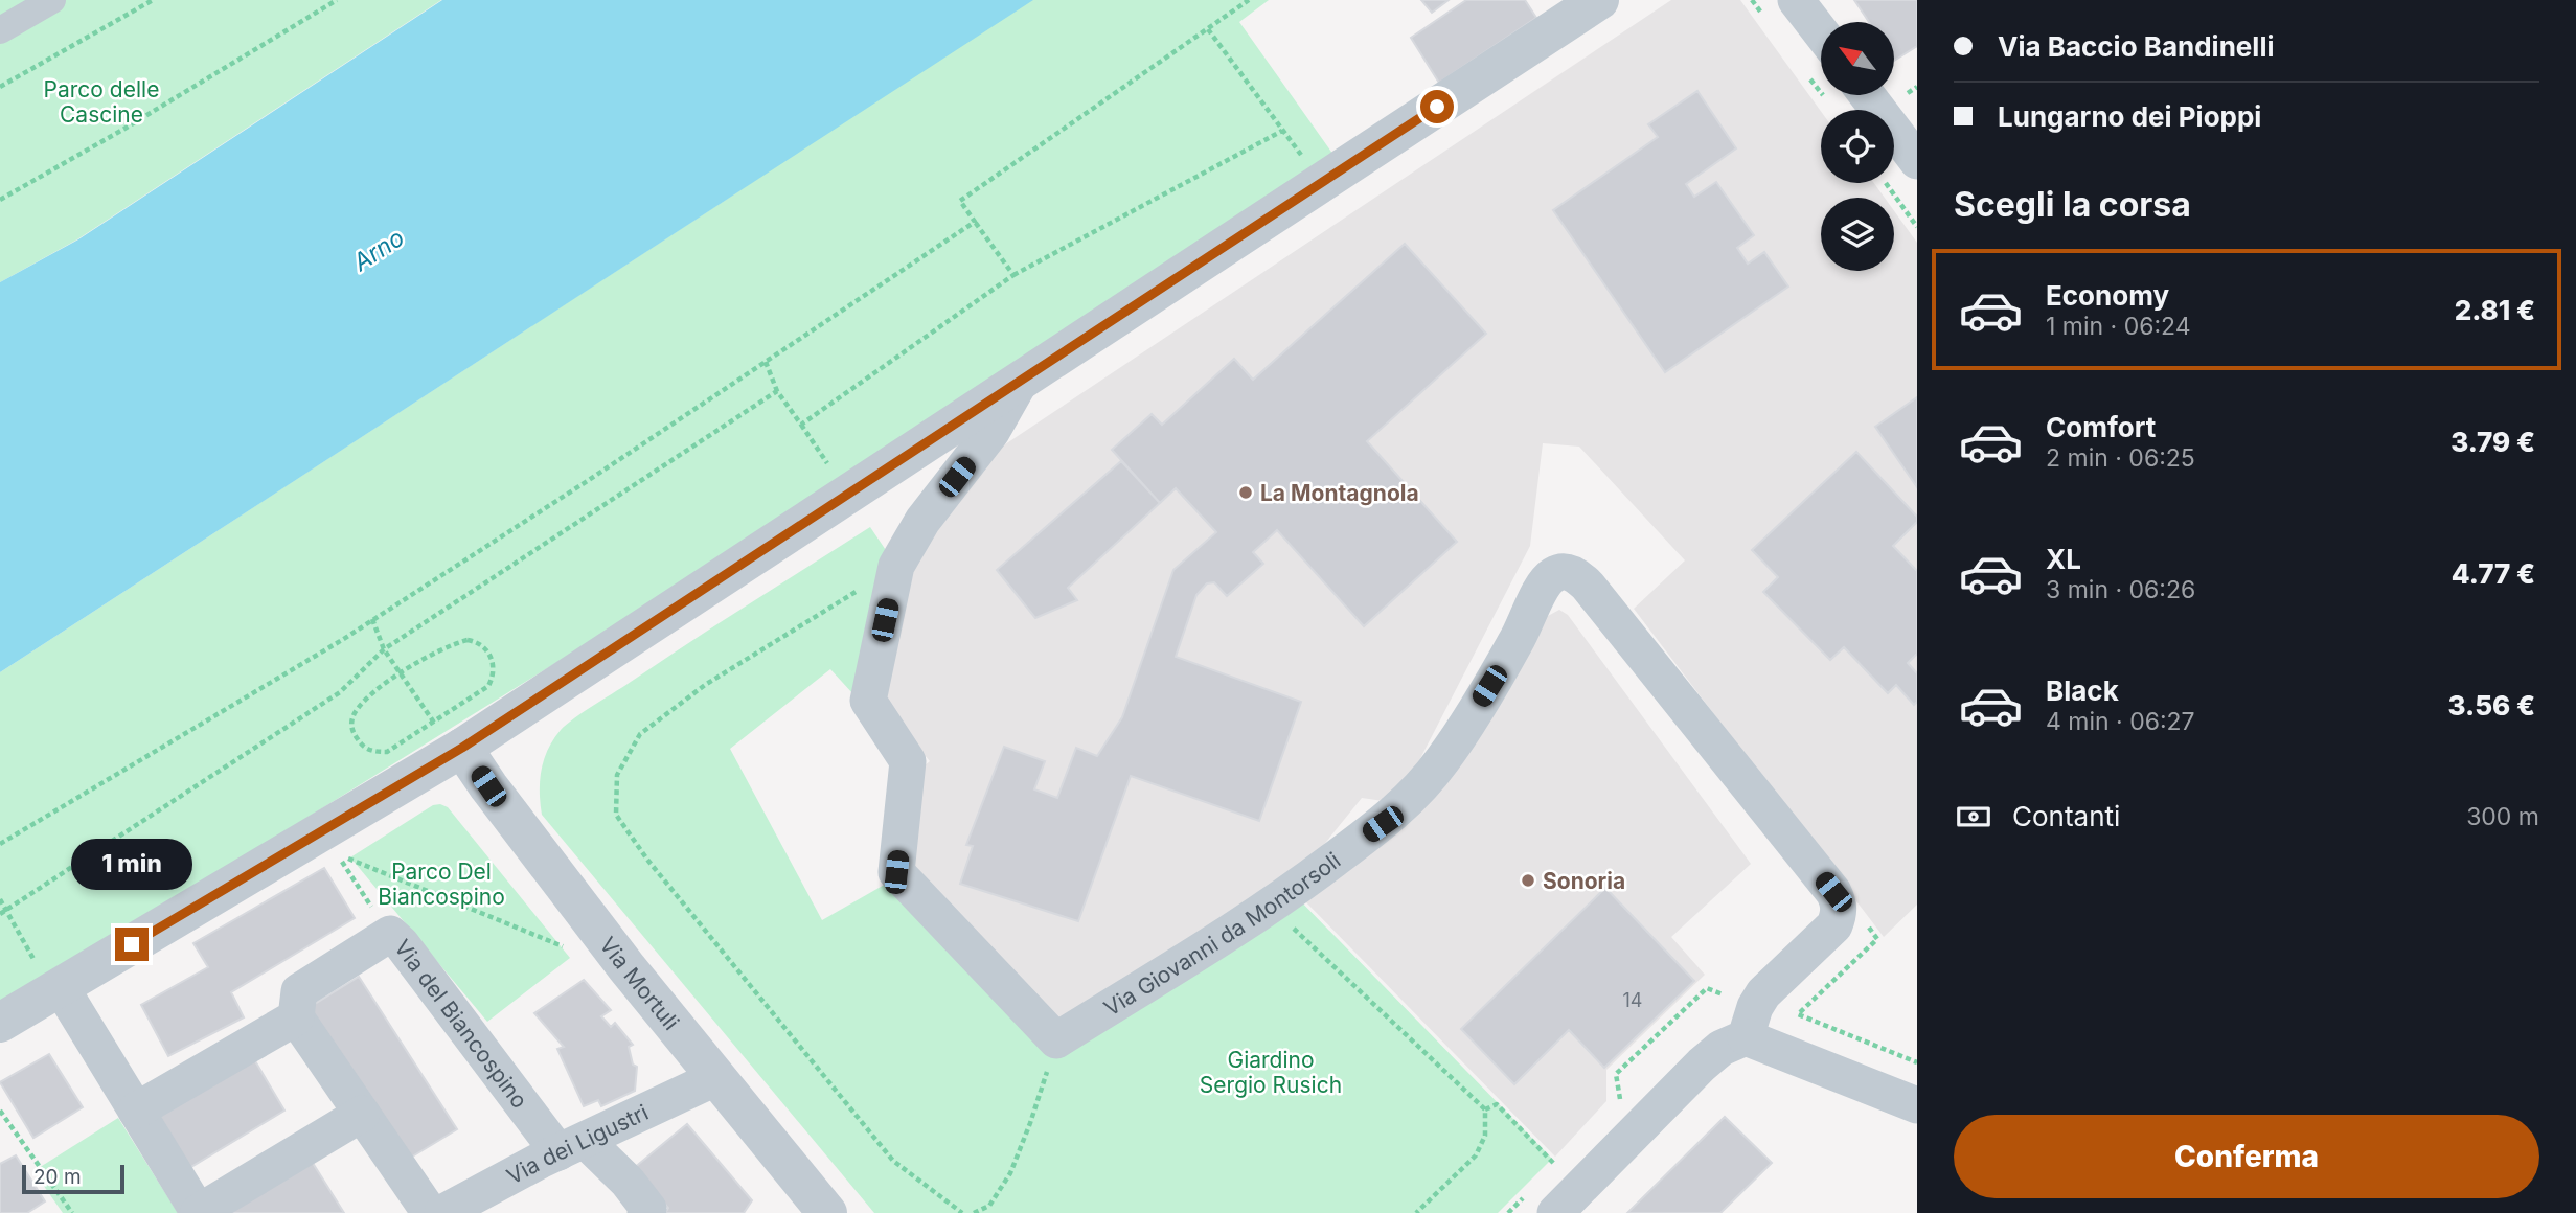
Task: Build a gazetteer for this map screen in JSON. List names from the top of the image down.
{
  "streets": {
    "street": [
      "Via Giovanni da Montorsoli",
      "Via Mortuli",
      "Via del Biancospino",
      "Via dei Ligustri"
    ]
  },
  "crossings": [
    ["Via Mortuli", "Via dei Ligustri"],
    ["Via del Biancospino", "Via dei Ligustri"]
  ],
  "water": ["Arno"],
  "parks": ["Parco delle Cascine", "Parco Del Biancospino", "Giardino Sergio Rusich"],
  "places": ["La Montagnola", "Sonoria"],
  "house_numbers": ["14"],
  "scale_bar": "20 m",
  "north": "top left",
  "page": {
    "banner": ["Via Baccio Bandinelli", "Lungarno dei Pioppi"],
    "heading": "Scegli la corsa",
    "list": [
      {
        "name": "Economy",
        "note": "1 min · 06:24",
        "value": "2.81 €"
      },
      {
        "name": "Comfort",
        "note": "2 min · 06:25",
        "value": "3.79 €"
      },
      {
        "name": "XL",
        "note": "3 min · 06:26",
        "value": "4.77 €"
      },
      {
        "name": "Black",
        "note": "4 min · 06:27",
        "value": "3.56 €"
      }
    ],
    "pay": ["Contanti", "300 m"],
    "bubble": "1 min",
    "buttons": "Conferma",
    "scale": "20 m"
  }
}
